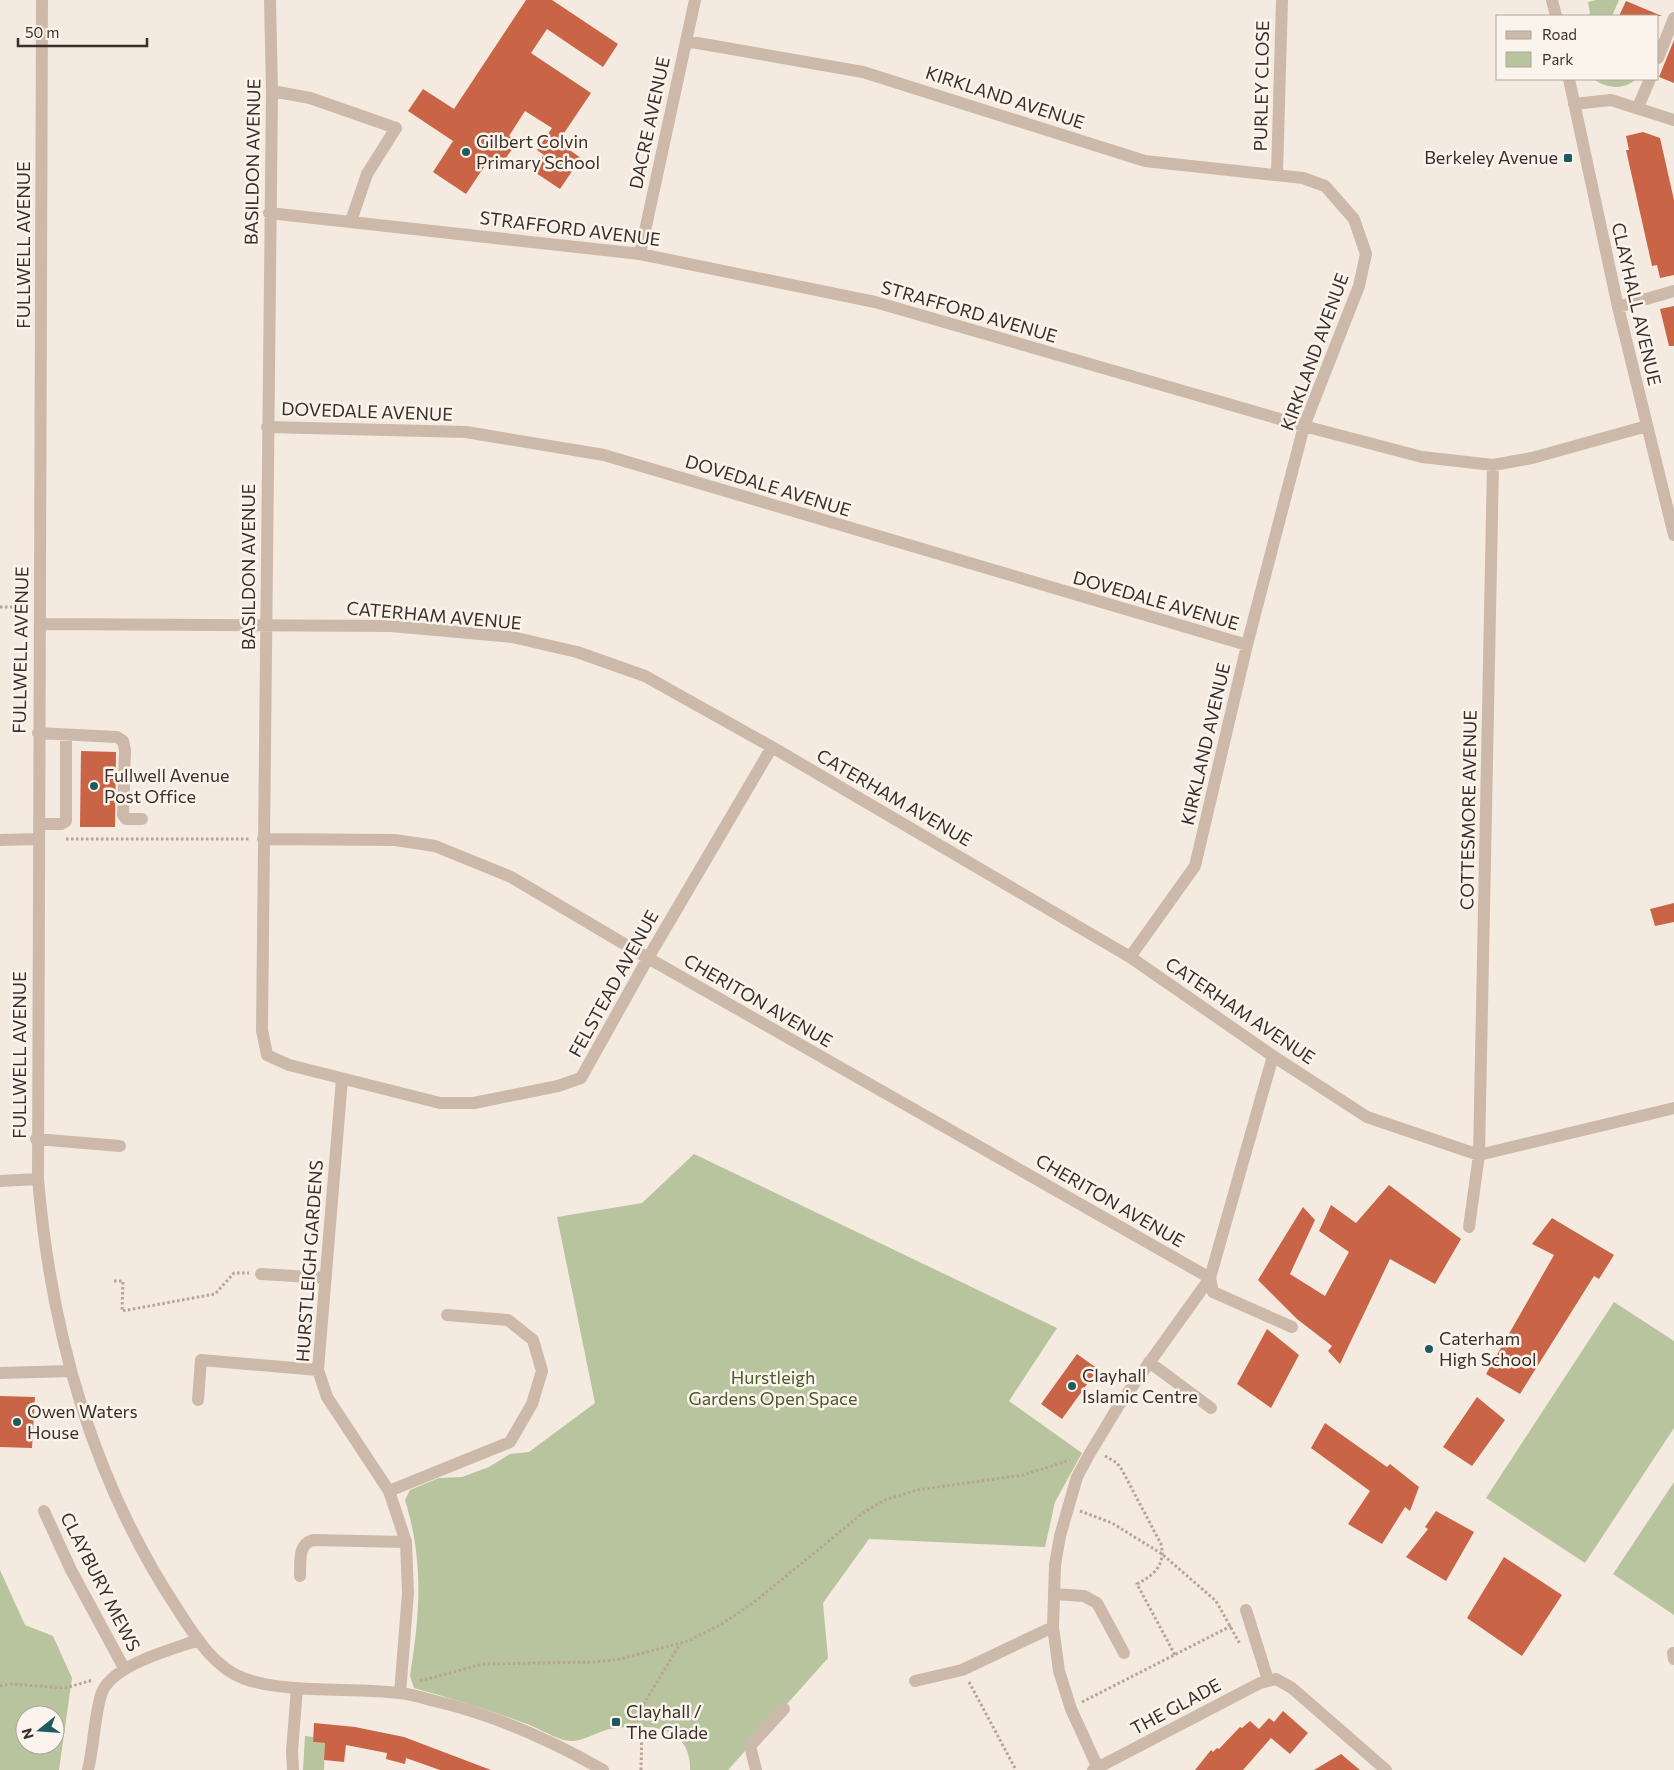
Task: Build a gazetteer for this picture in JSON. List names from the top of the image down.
{
  "streets": {
    "street": [
      "PURLEY CLOSE",
      "KIRKLAND AVENUE",
      "DACRE AVENUE",
      "BASILDON AVENUE",
      "STRAFFORD AVENUE",
      "FULLWELL AVENUE",
      "CLAYHALL AVENUE",
      "DOVEDALE AVENUE",
      "CATERHAM AVENUE",
      "COTTESMORE AVENUE",
      "FELSTEAD AVENUE",
      "CHERITON AVENUE",
      "HURSTLEIGH GARDENS",
      "CLAYBURY MEWS",
      "THE GLADE"
    ]
  },
  "crossings": [
    ["PURLEY CLOSE", "KIRKLAND AVENUE"],
    ["KIRKLAND AVENUE", "DACRE AVENUE"],
    ["KIRKLAND AVENUE", "STRAFFORD AVENUE"],
    ["KIRKLAND AVENUE", "DOVEDALE AVENUE"],
    ["KIRKLAND AVENUE", "CATERHAM AVENUE"],
    ["DACRE AVENUE", "STRAFFORD AVENUE"],
    ["BASILDON AVENUE", "STRAFFORD AVENUE"],
    ["BASILDON AVENUE", "DOVEDALE AVENUE"],
    ["BASILDON AVENUE", "CATERHAM AVENUE"],
    ["BASILDON AVENUE", "FELSTEAD AVENUE"],
    ["BASILDON AVENUE", "CHERITON AVENUE"],
    ["BASILDON AVENUE", "HURSTLEIGH GARDENS"],
    ["STRAFFORD AVENUE", "CLAYHALL AVENUE"],
    ["STRAFFORD AVENUE", "COTTESMORE AVENUE"],
    ["FULLWELL AVENUE", "CATERHAM AVENUE"],
    ["FULLWELL AVENUE", "HURSTLEIGH GARDENS"],
    ["CATERHAM AVENUE", "COTTESMORE AVENUE"],
    ["CATERHAM AVENUE", "FELSTEAD AVENUE"],
    ["FELSTEAD AVENUE", "CHERITON AVENUE"],
    ["FELSTEAD AVENUE", "HURSTLEIGH GARDENS"]
  ],
  "parks": ["Hurstleigh Gardens Open Space"],
  "places": {
    "other": [
      "Gilbert Colvin Primary School",
      "Fullwell Avenue Post Office",
      "Caterham High School",
      "Clayhall Islamic Centre",
      "Owen Waters House"
    ],
    "transit": ["Berkeley Avenue", "Clayhall / The Glade"]
  },
  "legend": ["Road", "Park"],
  "scale_bar": "50 m",
  "north": "left"
}
